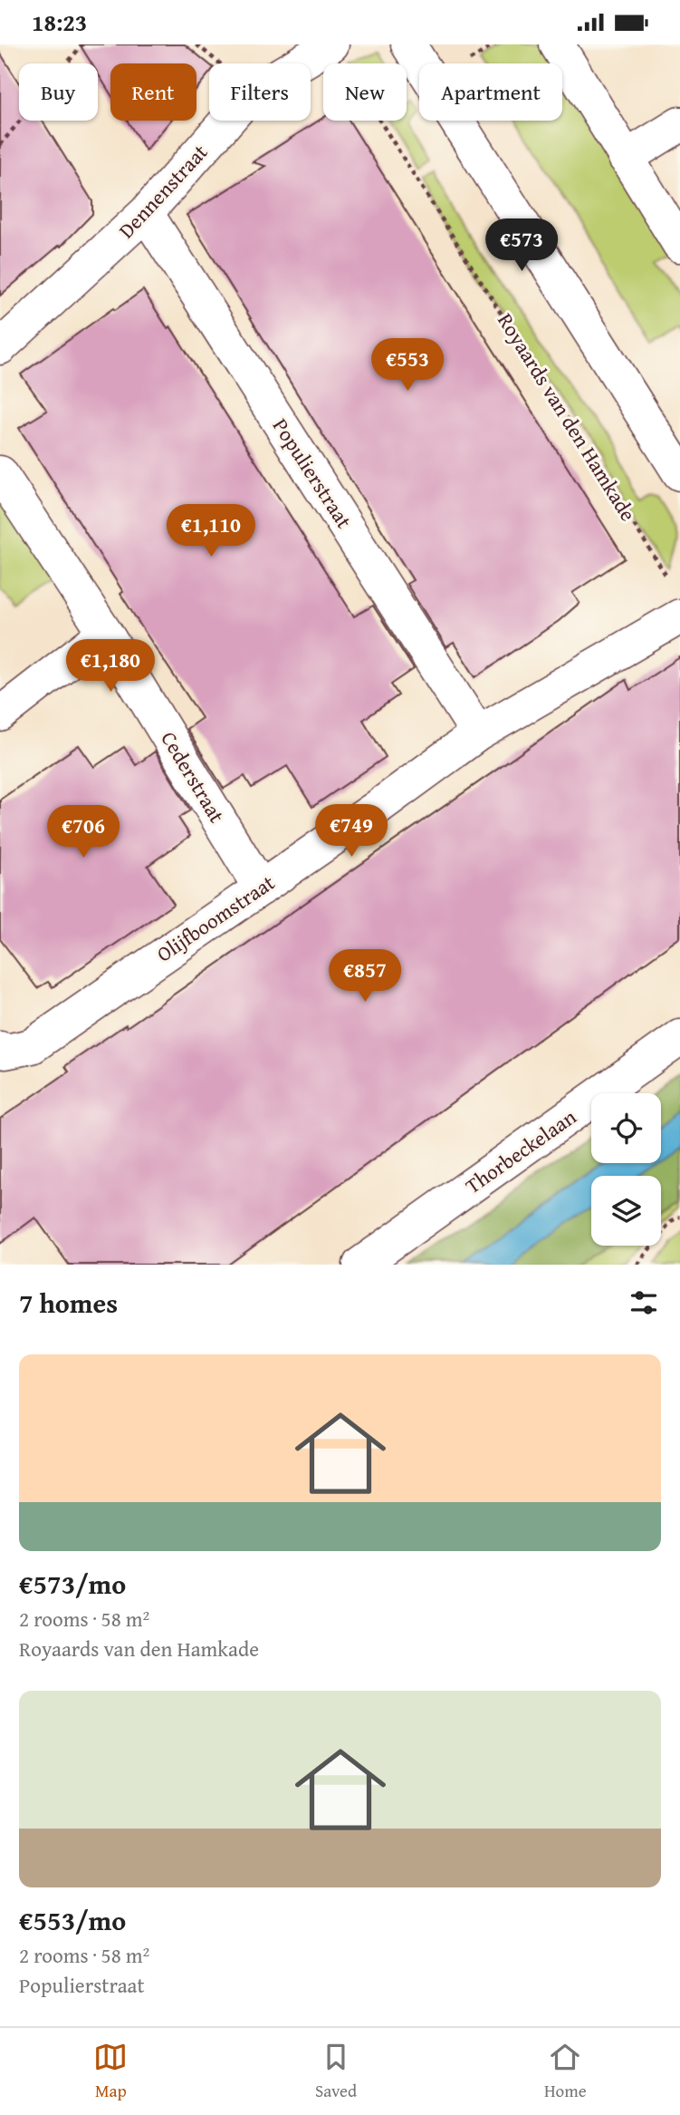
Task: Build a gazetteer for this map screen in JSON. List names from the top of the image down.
{
  "streets": {
    "street": [
      "Dennenstraat",
      "Populierstraat",
      "Cederstraat",
      "Olijfboomstraat",
      "Thorbeckelaan"
    ],
    "path": ["Royaards van den Hamkade"]
  },
  "crossings": [
    ["Dennenstraat", "Populierstraat"],
    ["Royaards van den Hamkade", "Olijfboomstraat"],
    ["Populierstraat", "Olijfboomstraat"],
    ["Cederstraat", "Olijfboomstraat"]
  ],
  "page": {
    "status": "18:23",
    "chip": [
      "Buy",
      "Rent",
      "Filters",
      "New",
      "Apartment"
    ],
    "price": [
      "€573",
      "€553",
      "€1,110",
      "€1,180",
      "€749",
      "€706",
      "€857"
    ],
    "heading": "7 homes",
    "list": [
      {
        "name": "€573/mo",
        "note": "2 rooms · 58 m² · Royaards van den Hamkade"
      },
      {
        "name": "€553/mo",
        "note": "2 rooms · 58 m² · Populierstraat"
      }
    ],
    "tabs": ["Map", "Saved", "Home"]
  }
}
